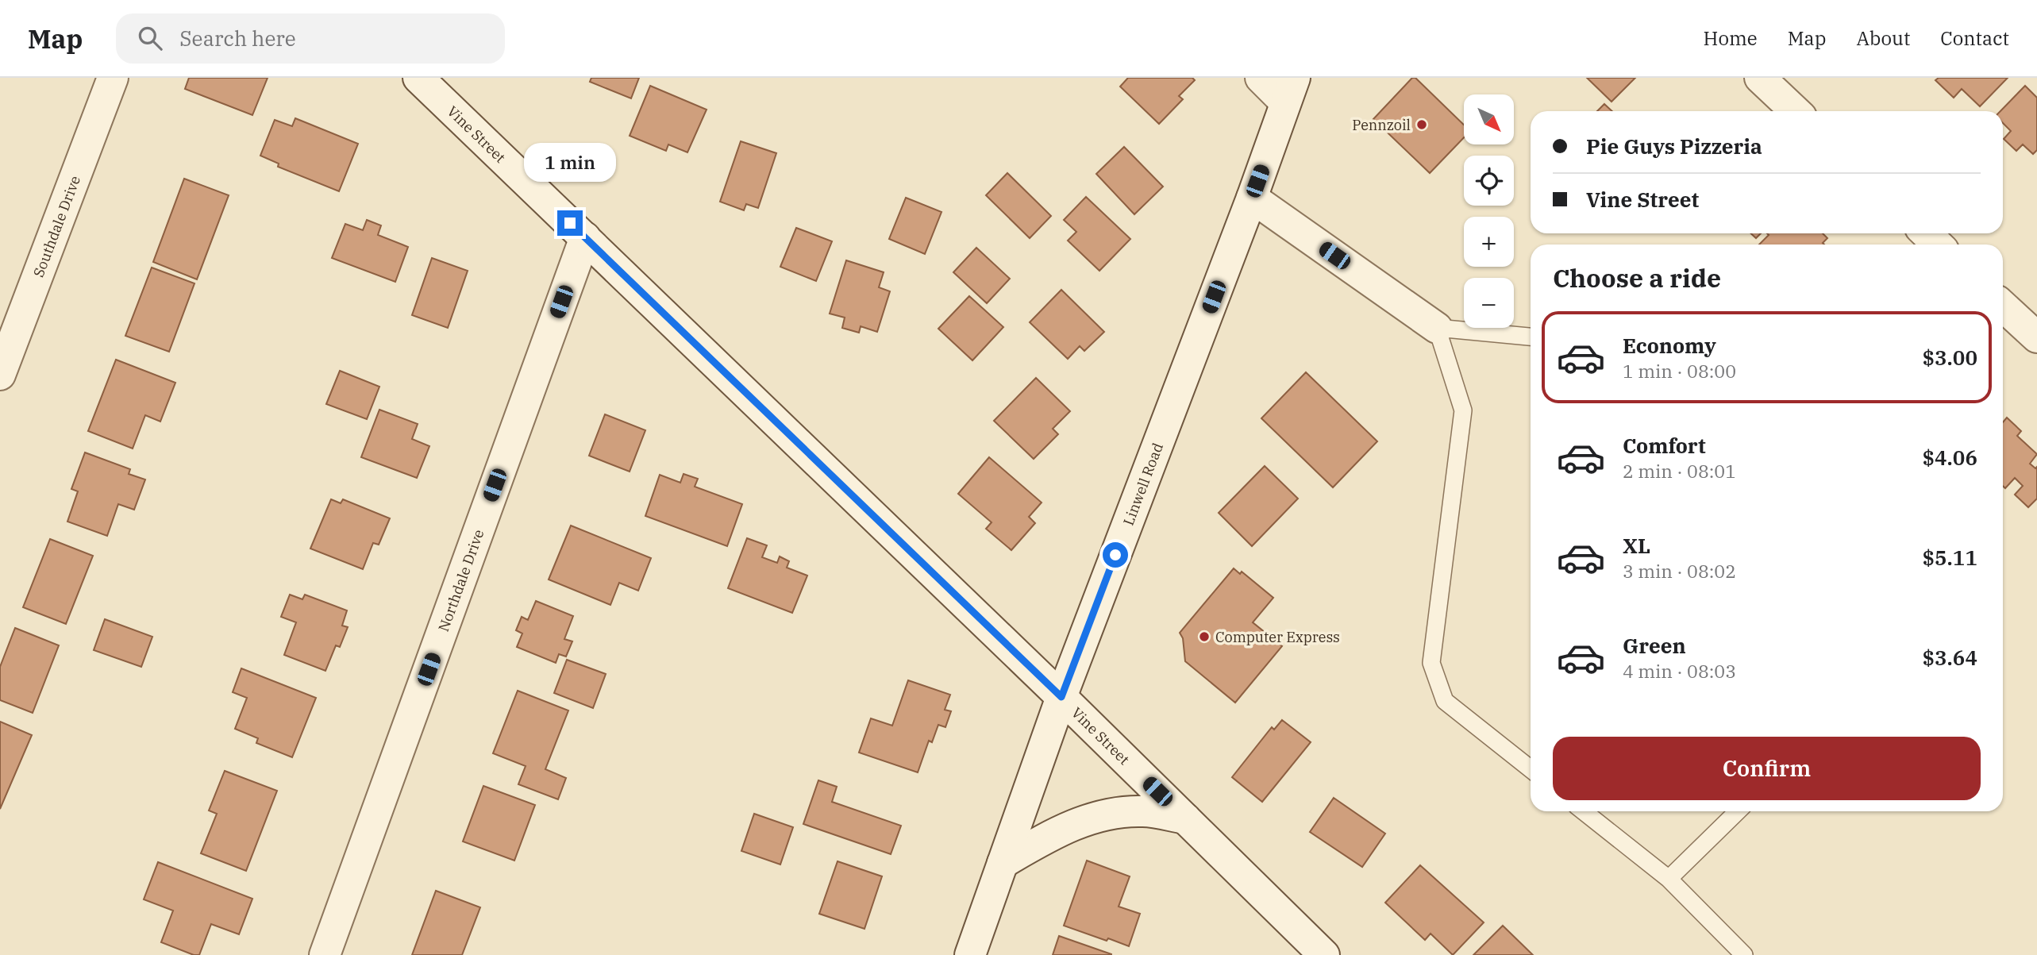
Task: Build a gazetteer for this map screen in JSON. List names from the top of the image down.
{
  "streets": {
    "street": [
      "Vine Street",
      "Southdale Drive",
      "Linwell Road",
      "Northdale Drive"
    ]
  },
  "crossings": [
    ["Vine Street", "Linwell Road"],
    ["Vine Street", "Northdale Drive"]
  ],
  "places": ["Pennzoil", "Computer Express"],
  "north": "bottom right",
  "page": {
    "header": "Map",
    "search": "Search here",
    "nav": [
      "Home",
      "Map",
      "About",
      "Contact"
    ],
    "map_buttons": ["+", "−"],
    "banner": ["Pie Guys Pizzeria", "Vine Street"],
    "bubble": "1 min",
    "heading": "Choose a ride",
    "list": [
      {
        "name": "Economy",
        "note": "1 min · 08:00",
        "value": "$3.00"
      },
      {
        "name": "Comfort",
        "note": "2 min · 08:01",
        "value": "$4.06"
      },
      {
        "name": "XL",
        "note": "3 min · 08:02",
        "value": "$5.11"
      },
      {
        "name": "Green",
        "note": "4 min · 08:03",
        "value": "$3.64"
      }
    ],
    "buttons": "Confirm"
  }
}
